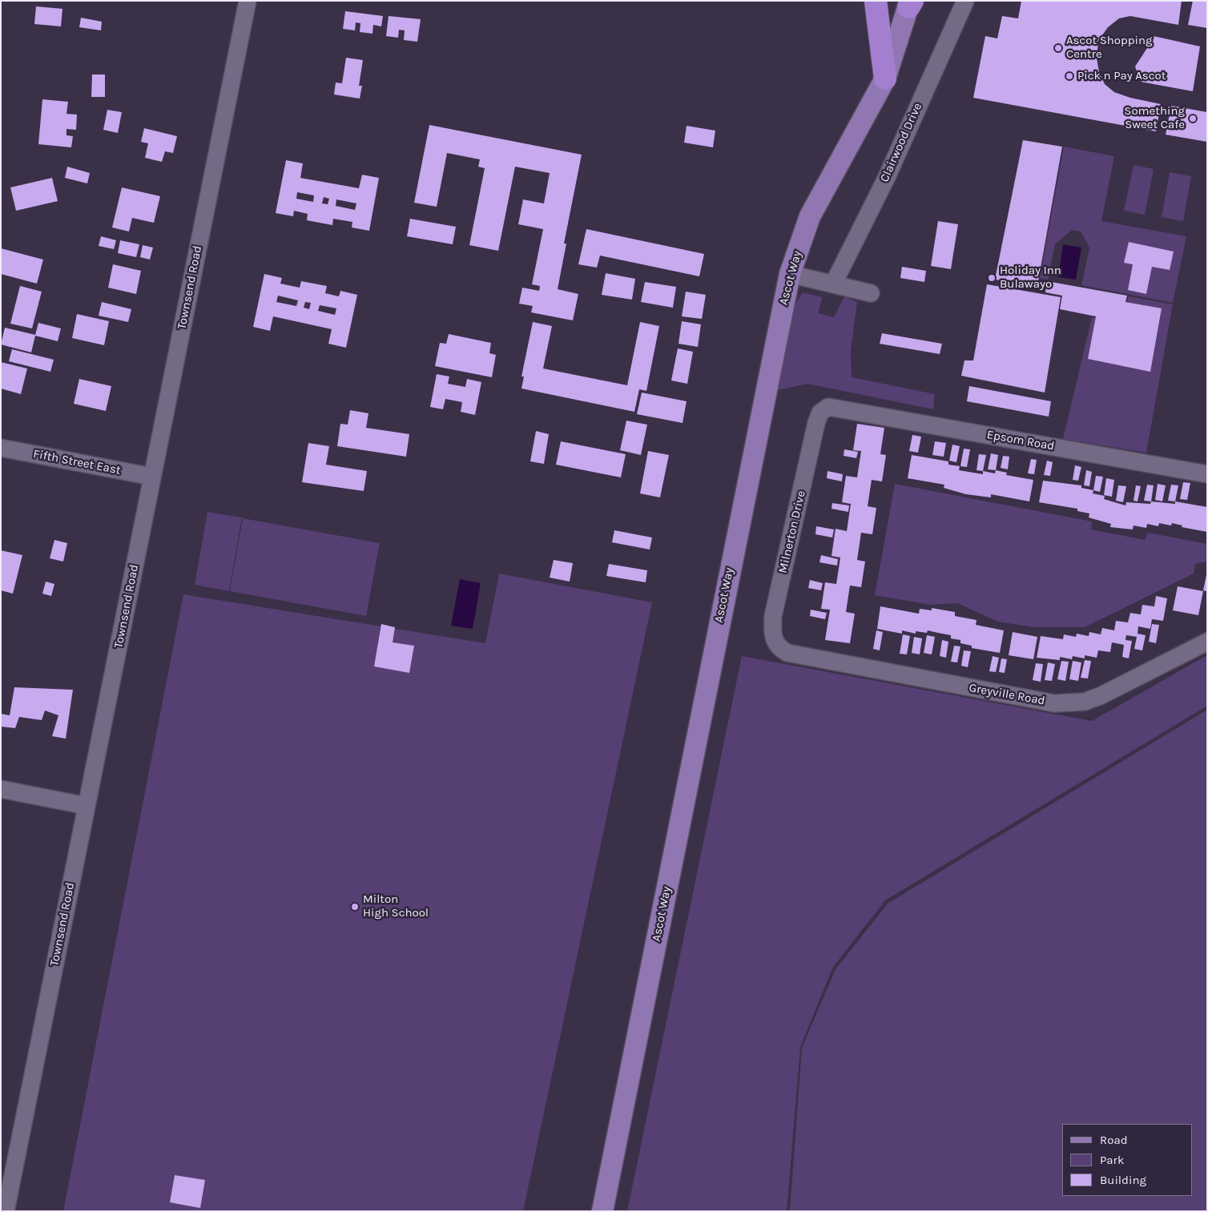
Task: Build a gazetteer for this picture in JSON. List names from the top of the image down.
{
  "streets": {
    "main road": ["Ascot Way"],
    "street": [
      "Clairwood Drive",
      "Townsend Road",
      "Epsom Road",
      "Fifth Street East",
      "Milnerton Drive",
      "Greyville Road"
    ]
  },
  "crossings": [
    ["Townsend Road", "Fifth Street East"],
    ["Epsom Road", "Milnerton Drive"],
    ["Milnerton Drive", "Greyville Road"]
  ],
  "places": [
    "Ascot Shopping Centre",
    "Pick n Pay Ascot",
    "Something Sweet Cafe",
    "Holiday Inn Bulawayo",
    "Milton High School"
  ],
  "legend": ["Road", "Park", "Building"]
}
